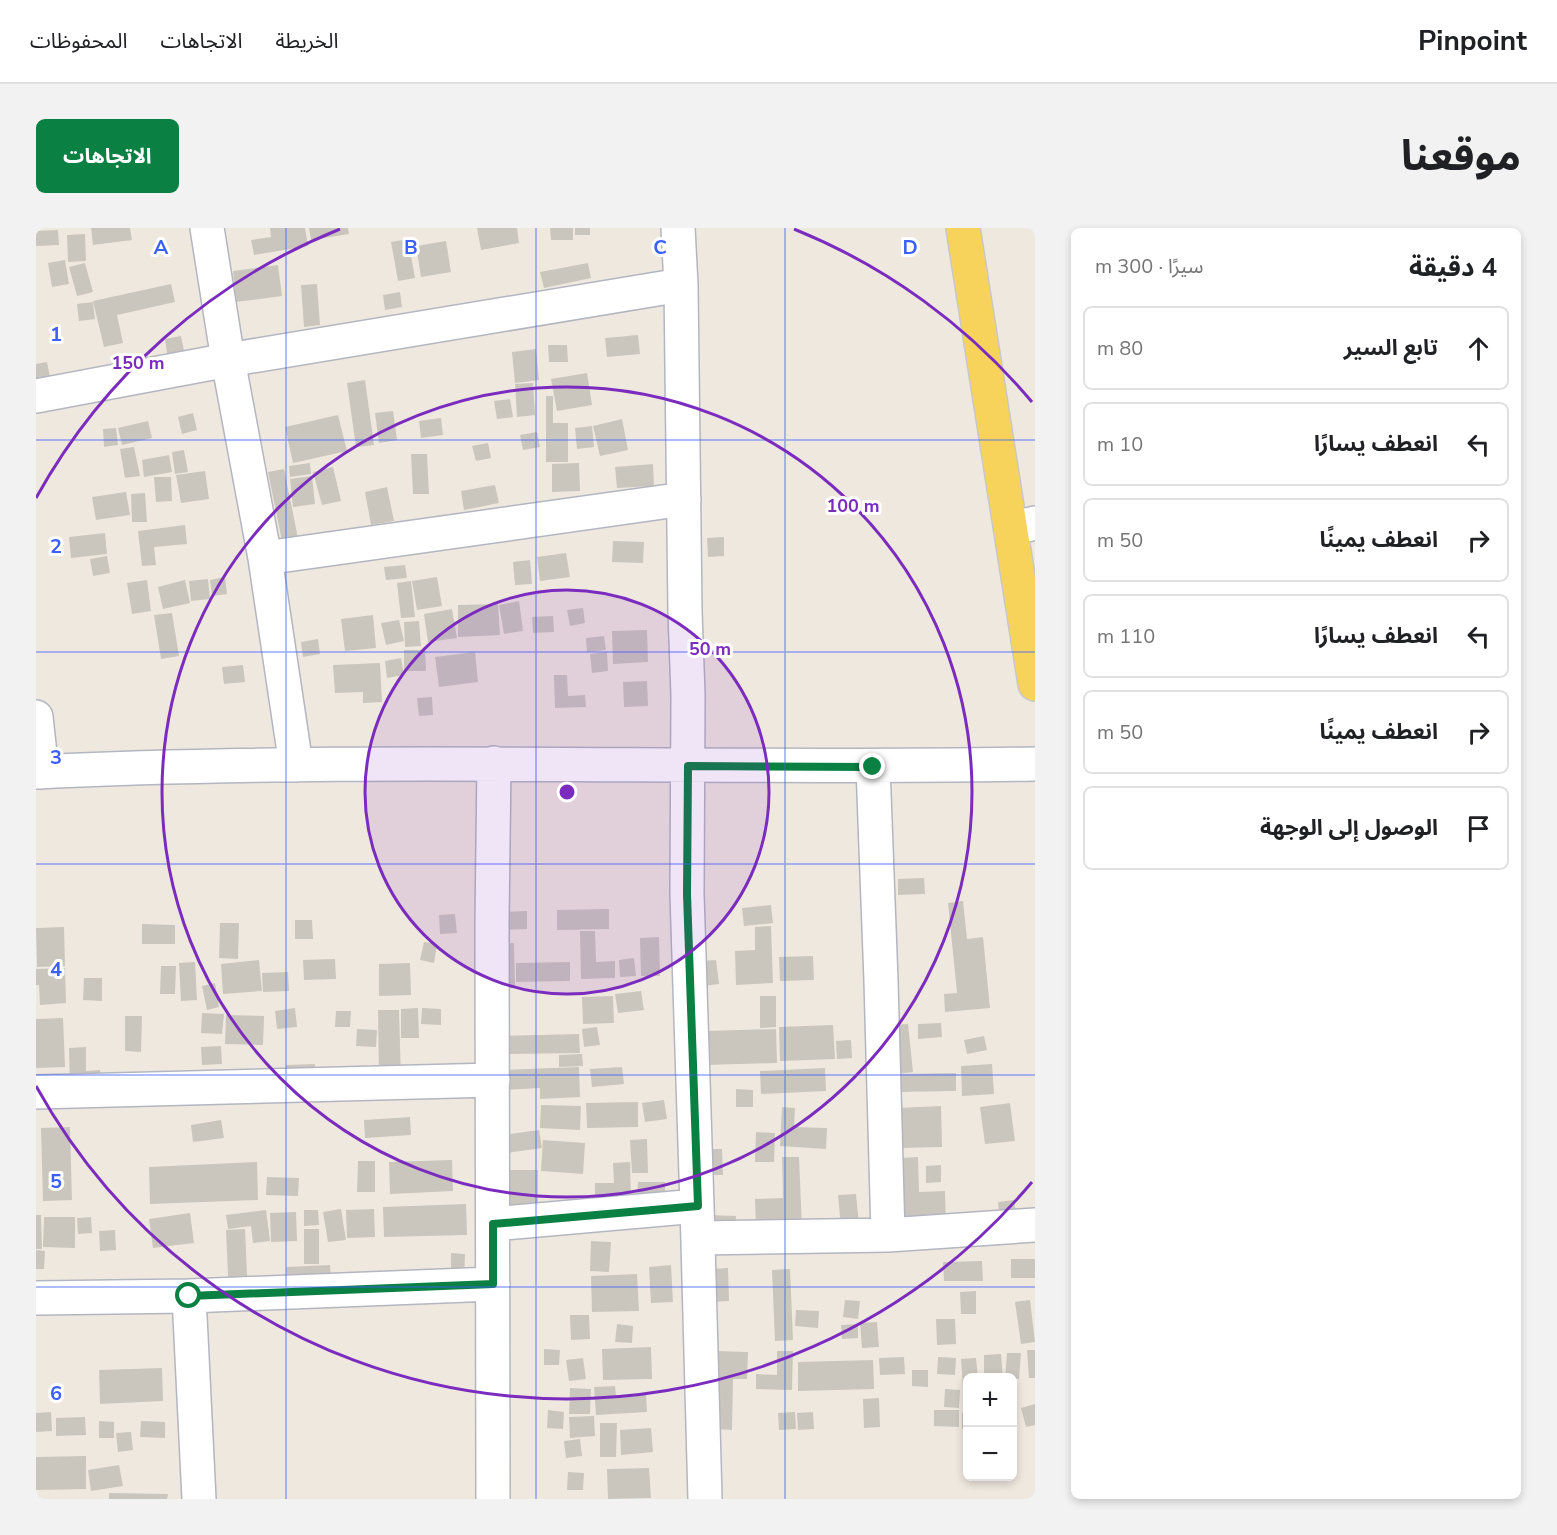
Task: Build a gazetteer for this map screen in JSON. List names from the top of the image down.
{
  "page": {
    "header": "Pinpoint",
    "nav": ["الخريطة", "الاتجاهات", "المحفوظات"],
    "title": "موقعنا",
    "buttons": "الاتجاهات",
    "heading": ["4 دقيقة", "سيرًا · 300 m"],
    "list": [
      ["تابع السير", "80 m"],
      ["انعطف يسارًا", "10 m"],
      ["انعطف يمينًا", "50 m"],
      ["انعطف يسارًا", "110 m"],
      ["انعطف يمينًا", "50 m"],
      "الوصول إلى الوجهة"
    ],
    "map_buttons": ["+", "−"]
  },
  "grid": {
    "columns": [
      "A",
      "B",
      "C",
      "D"
    ],
    "rows": [
      "1",
      "2",
      "3",
      "4",
      "5",
      "6"
    ]
  },
  "rings": ["150 m", "100 m", "50 m"]
}
